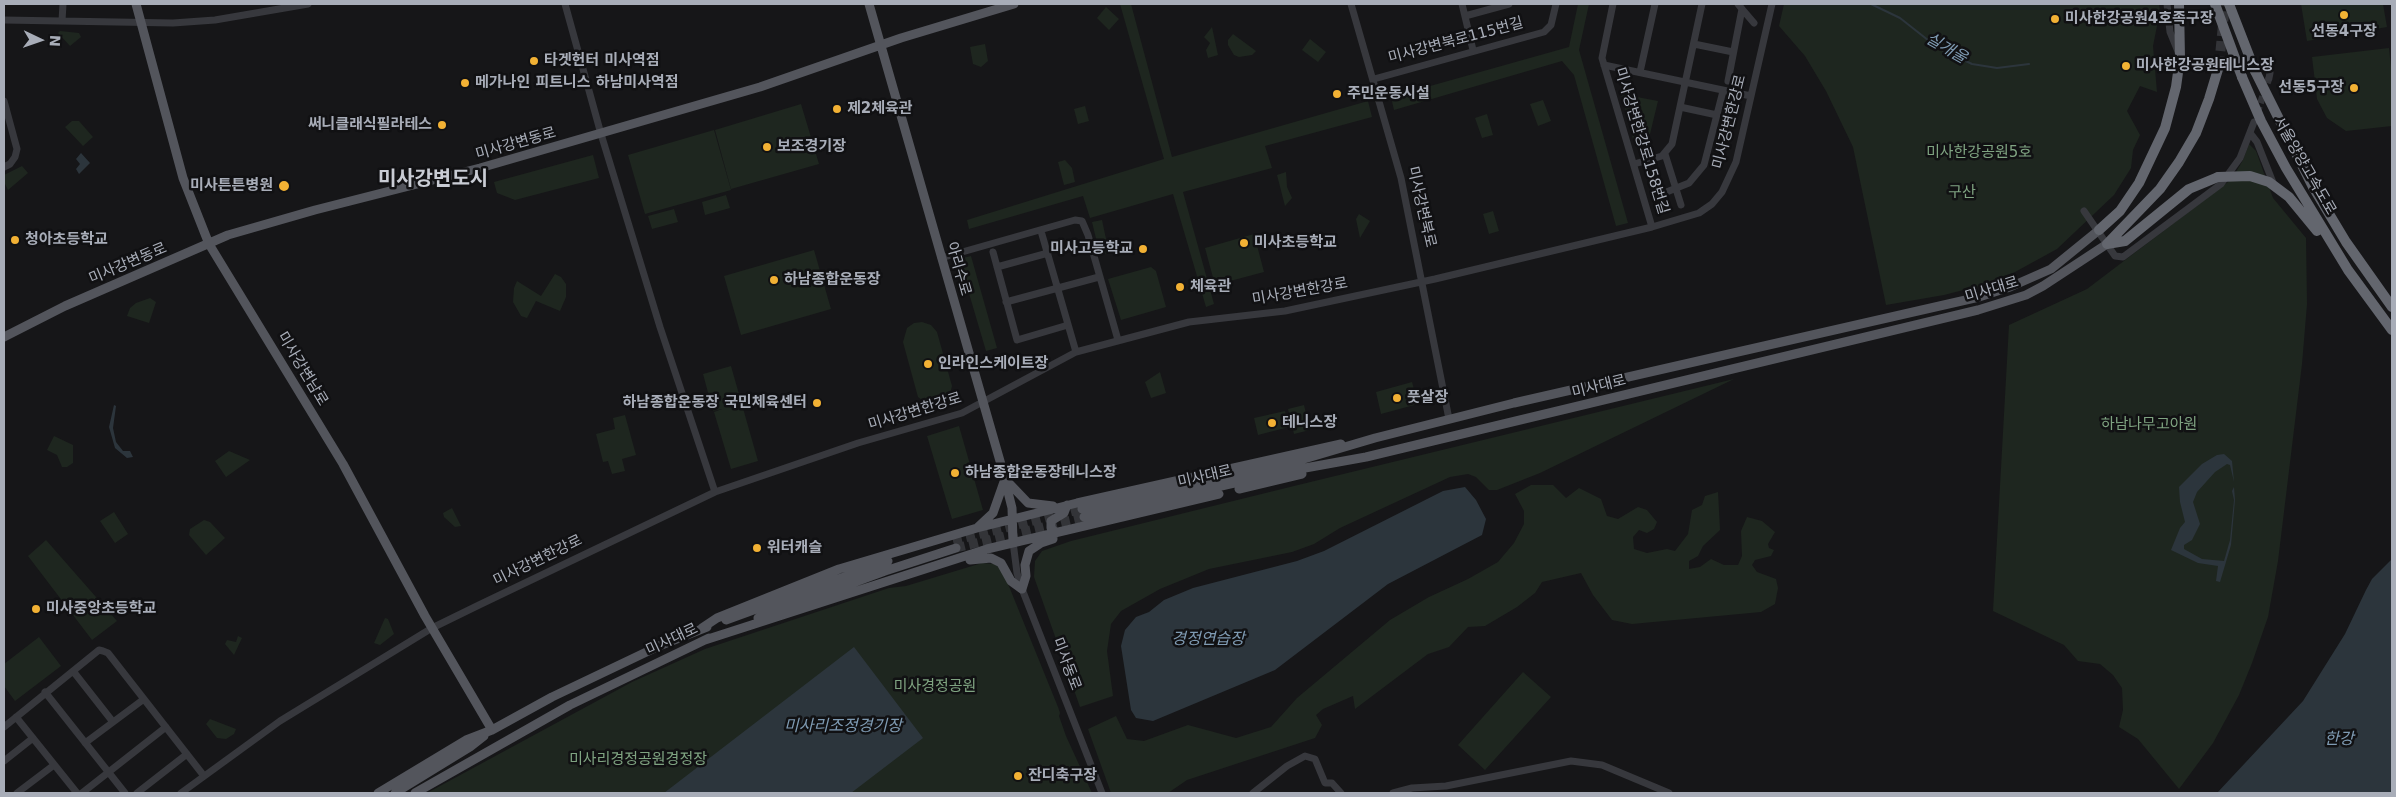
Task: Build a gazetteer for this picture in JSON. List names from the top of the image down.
{
  "streets": {
    "highway": ["서울양양고속도로"],
    "main road": [
      "미사강변동로",
      "아리수로",
      "미사대로",
      "미사강변남로"
    ],
    "street": [
      "미사강변북로115번길",
      "미사강변한강로",
      "미사강변한강로158번길",
      "미사강변북로",
      "미사동로"
    ]
  },
  "crossings": [
    ["미사강변북로115번길", "미사강변북로"],
    ["미사강변한강로", "미사강변한강로158번길"],
    ["미사강변한강로", "미사강변북로"],
    ["미사강변한강로", "아리수로"],
    ["미사강변한강로", "미사강변남로"],
    ["미사강변동로", "아리수로"],
    ["미사강변동로", "미사강변남로"],
    ["미사강변북로", "미사대로"],
    ["아리수로", "미사동로"],
    ["미사대로", "미사강변남로"]
  ],
  "districts": ["미사강변도시"],
  "water": [
    "실개울",
    "경정연습장",
    "미사리조정경기장",
    "한강"
  ],
  "parks": [
    "미사한강공원5호",
    "구산",
    "하남나무고아원",
    "미사경정공원",
    "미사리경정공원경정장"
  ],
  "places": [
    "선동4구장",
    "미사한강공원4호족구장",
    "타겟헌터 미사역점",
    "미사한강공원테니스장",
    "메가나인 피트니스 하남미사역점",
    "선동5구장",
    "주민운동시설",
    "제2체육관",
    "써니클래식필라테스",
    "보조경기장",
    "미사튼튼병원",
    "청아초등학교",
    "미사초등학교",
    "미사고등학교",
    "하남종합운동장",
    "체육관",
    "인라인스케이트장",
    "풋살장",
    "하남종합운동장 국민체육센터",
    "테니스장",
    "하남종합운동장테니스장",
    "워터캐슬",
    "미사중앙초등학교",
    "잔디축구장"
  ],
  "north": "right"
}
